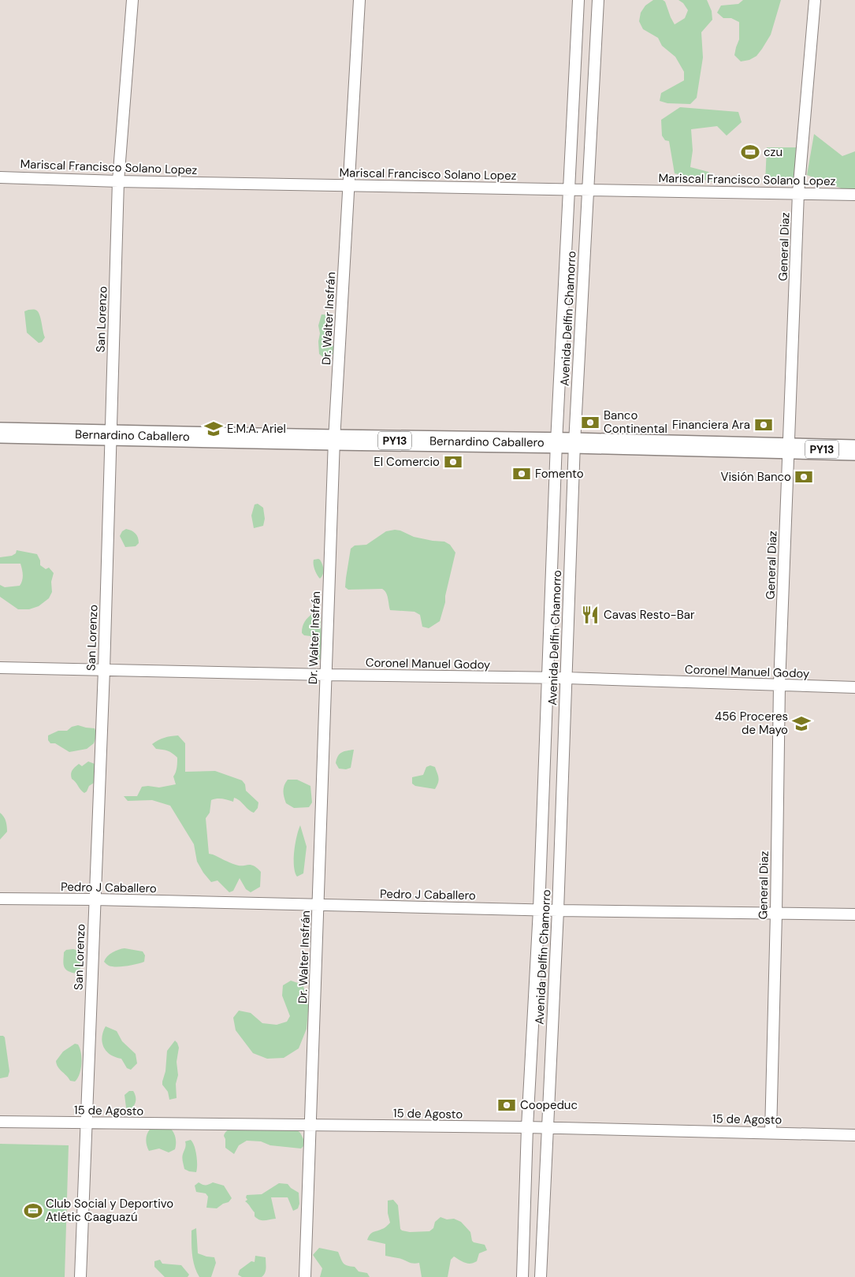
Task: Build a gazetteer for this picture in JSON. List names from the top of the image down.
{
  "streets": {
    "highway": ["Bernardino Caballero", "PY13"],
    "street": [
      "Mariscal Francisco Solano Lopez",
      "General Diaz",
      "Dr. Walter Insfrán",
      "Avenida Delfin Chamorro",
      "San Lorenzo",
      "Coronel Manuel Godoy",
      "Pedro J Caballero",
      "15 de Agosto"
    ]
  },
  "crossings": [
    ["Mariscal Francisco Solano Lopez", "General Diaz"],
    ["Mariscal Francisco Solano Lopez", "Dr. Walter Insfrán"],
    ["Mariscal Francisco Solano Lopez", "Avenida Delfin Chamorro"],
    ["Mariscal Francisco Solano Lopez", "San Lorenzo"],
    ["General Diaz", "Bernardino Caballero"],
    ["General Diaz", "Coronel Manuel Godoy"],
    ["General Diaz", "Pedro J Caballero"],
    ["General Diaz", "15 de Agosto"],
    ["Dr. Walter Insfrán", "Bernardino Caballero"],
    ["Dr. Walter Insfrán", "Coronel Manuel Godoy"],
    ["Dr. Walter Insfrán", "Pedro J Caballero"],
    ["Dr. Walter Insfrán", "15 de Agosto"],
    ["Avenida Delfin Chamorro", "Bernardino Caballero"],
    ["Avenida Delfin Chamorro", "Coronel Manuel Godoy"],
    ["Avenida Delfin Chamorro", "Pedro J Caballero"],
    ["Avenida Delfin Chamorro", "15 de Agosto"],
    ["San Lorenzo", "Bernardino Caballero"],
    ["San Lorenzo", "Coronel Manuel Godoy"],
    ["San Lorenzo", "Pedro J Caballero"],
    ["San Lorenzo", "15 de Agosto"]
  ],
  "places": {
    "sports": ["czu", "Club Social y Deportivo Atlétic Caaguazú"],
    "bank": [
      "Banco Continental",
      "Financiera Ara",
      "El Comercio",
      "Fomento",
      "Visión Banco",
      "Coopeduc"
    ],
    "school or university": ["E.M.A. Ariel", "456 Proceres de Mayo"],
    "restaurant": ["Cavas Resto-Bar"]
  }
}
